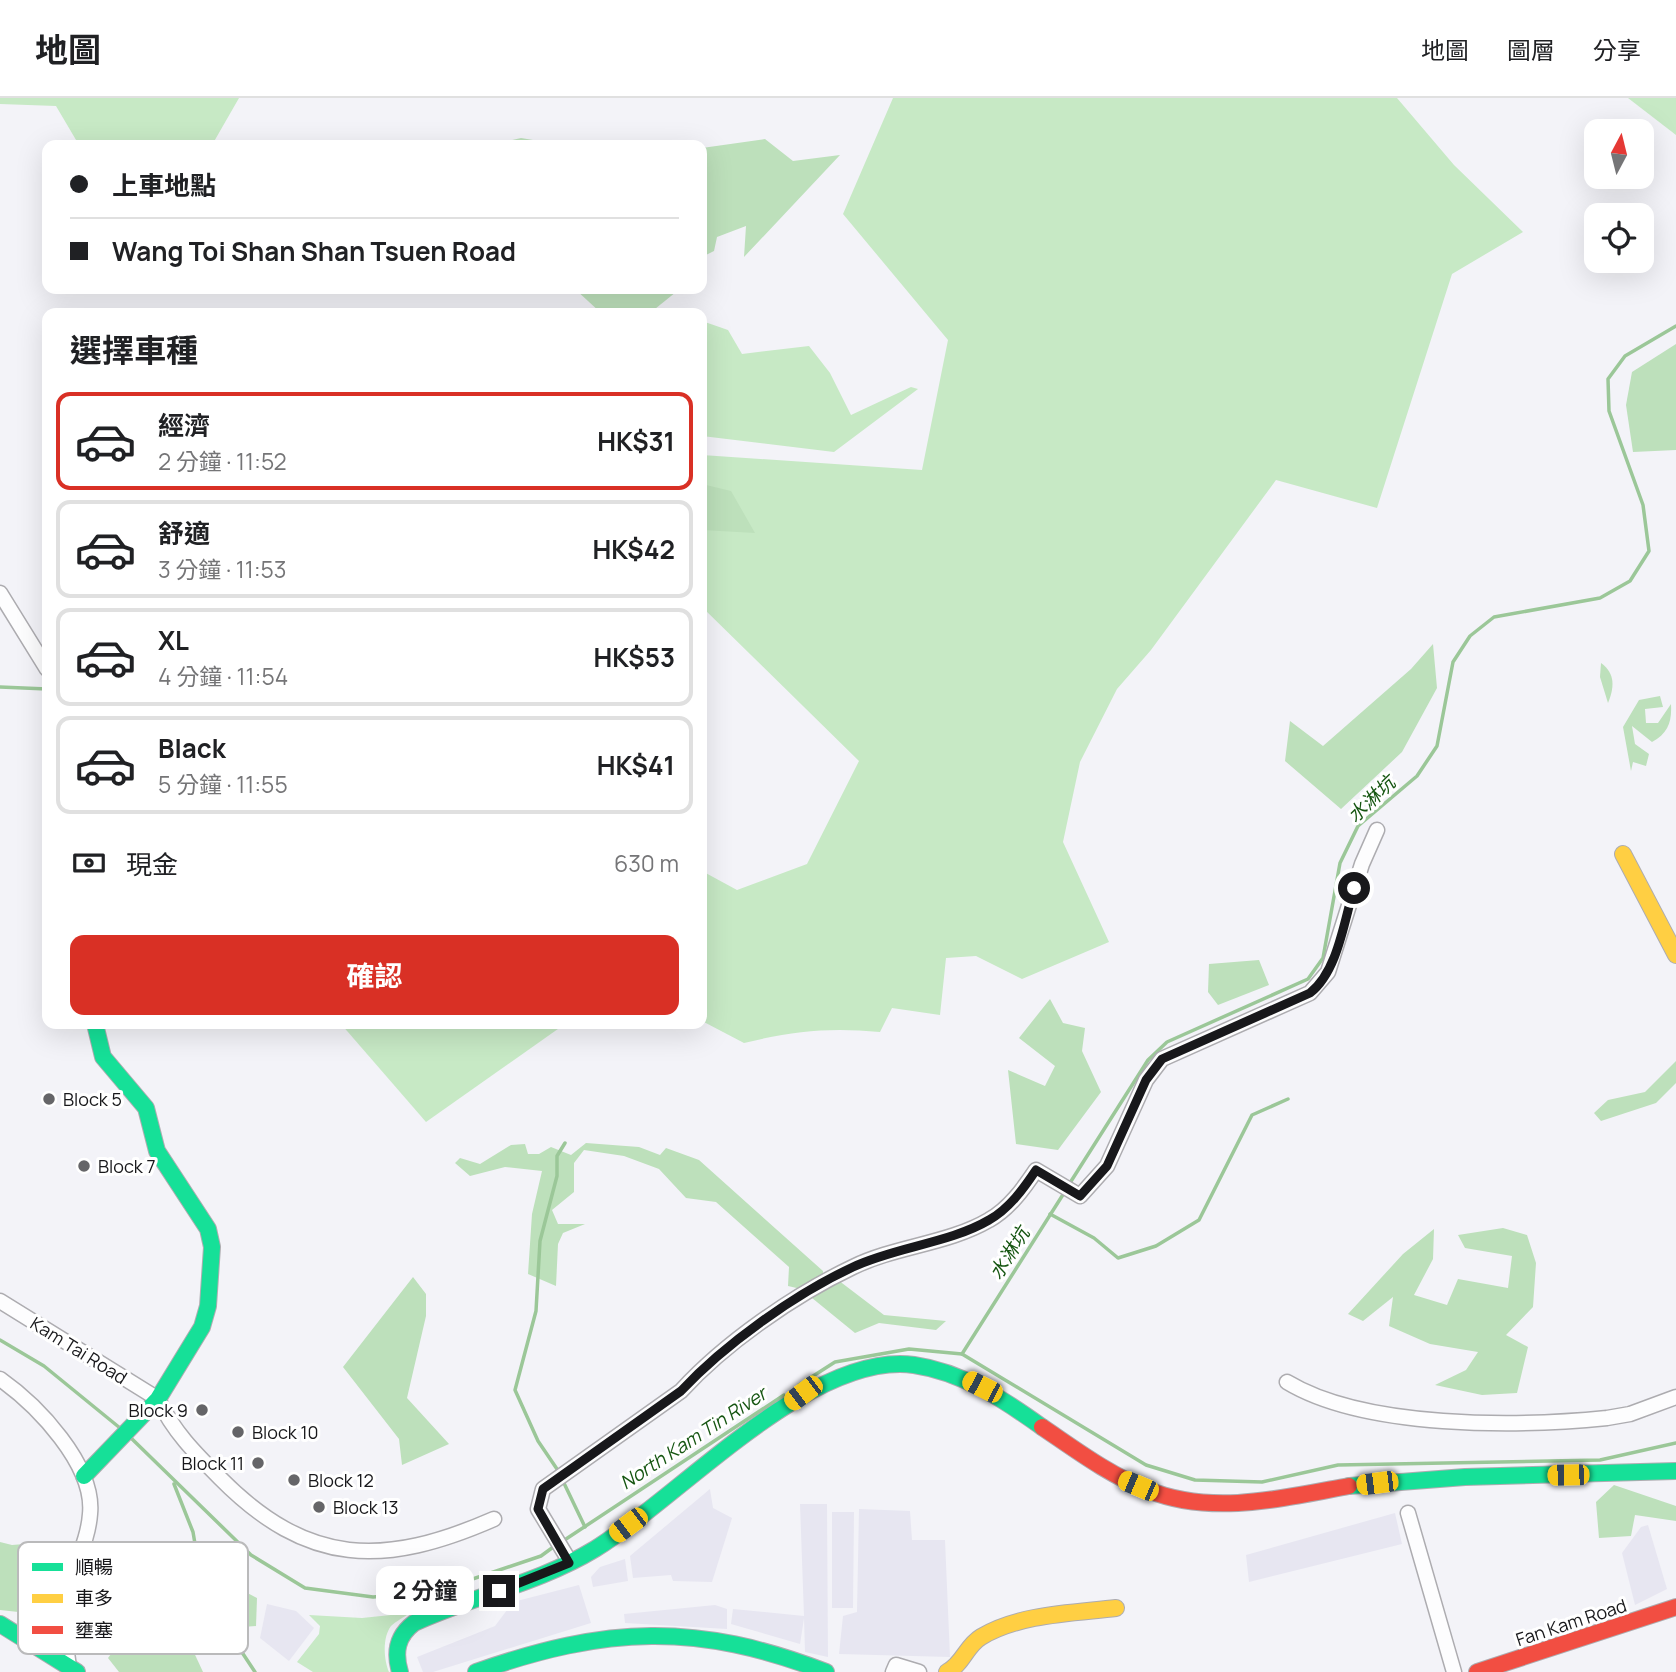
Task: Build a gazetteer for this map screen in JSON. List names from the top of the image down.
{
  "streets": {
    "street": ["Kam Tai Road", "Fan Kam Road"]
  },
  "water": ["水淋坑", "North Kam Tin River"],
  "places": [
    "Block 5",
    "Block 7",
    "Block 9",
    "Block 10",
    "Block 11",
    "Block 12",
    "Block 13"
  ],
  "legend": ["順暢", "車多", "壅塞"],
  "north": "top",
  "page": {
    "header": "地圖",
    "nav": ["地圖", "圖層", "分享"],
    "banner": ["上車地點", "Wang Toi Shan Shan Tsuen Road"],
    "heading": "選擇車種",
    "list": [
      {
        "name": "經濟",
        "note": "2 分鐘 · 11:52",
        "value": "HK$31"
      },
      {
        "name": "舒適",
        "note": "3 分鐘 · 11:53",
        "value": "HK$42"
      },
      {
        "name": "XL",
        "note": "4 分鐘 · 11:54",
        "value": "HK$53"
      },
      {
        "name": "Black",
        "note": "5 分鐘 · 11:55",
        "value": "HK$41"
      }
    ],
    "pay": ["現金", "630 m"],
    "buttons": "確認",
    "bubble": "2 分鐘"
  }
}
